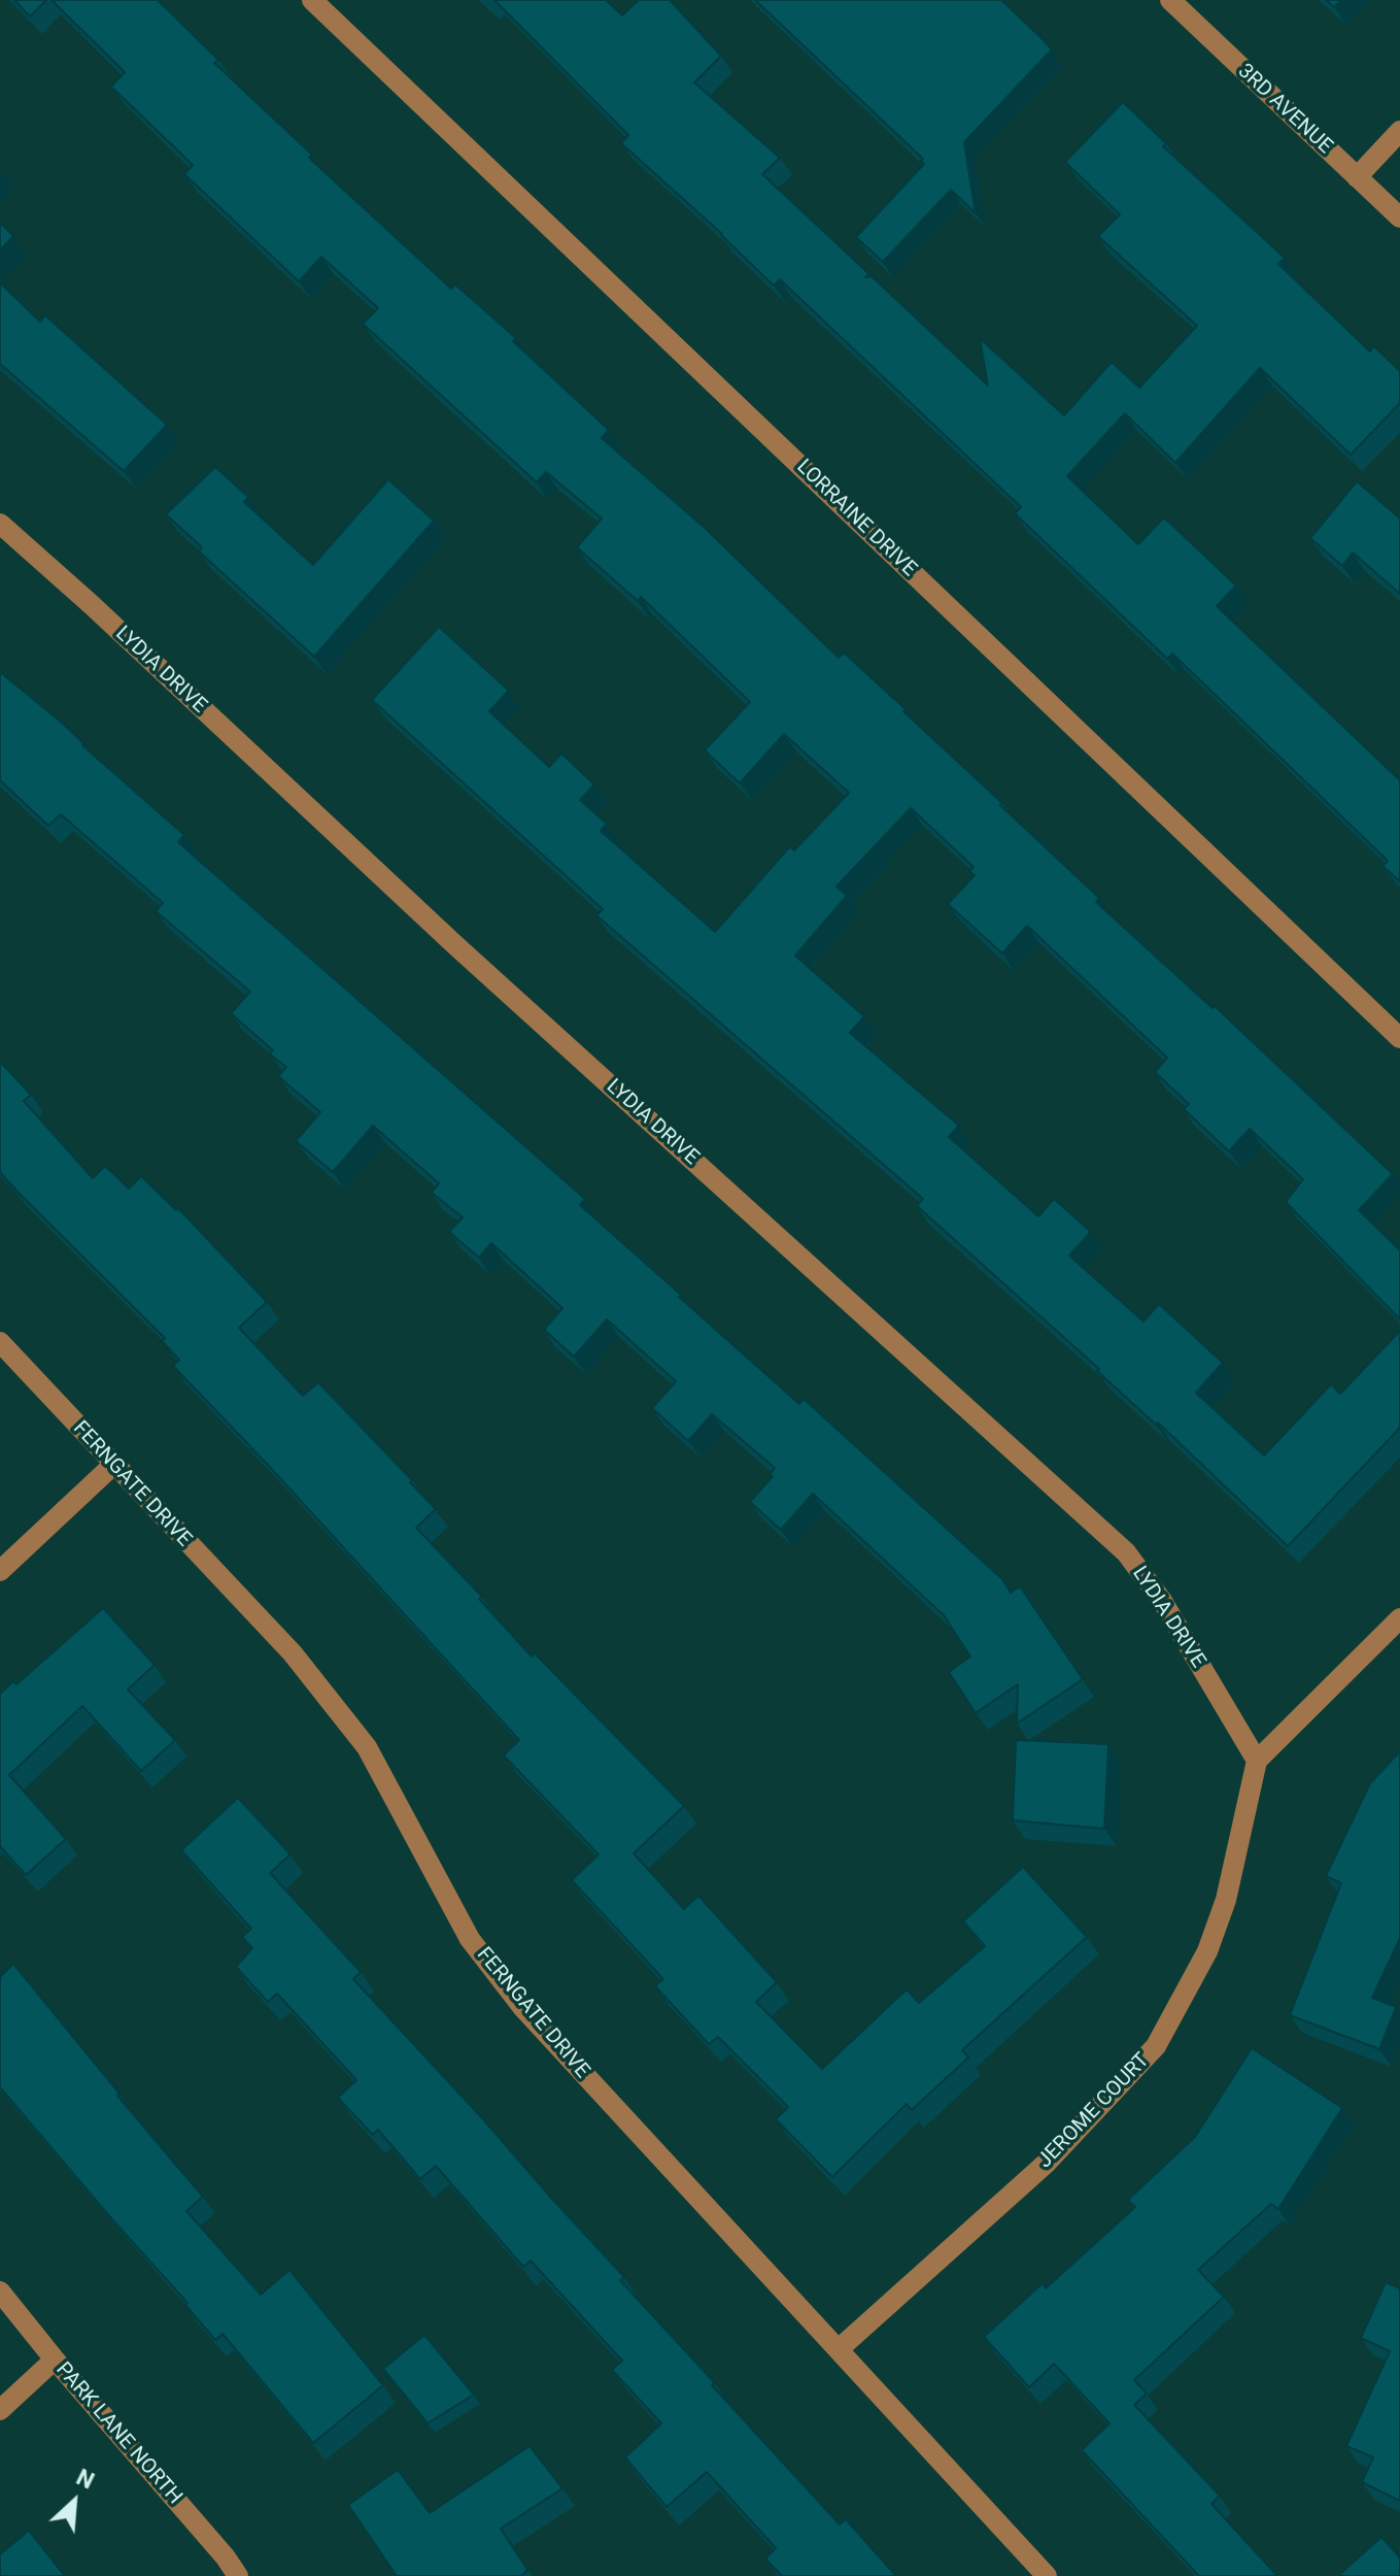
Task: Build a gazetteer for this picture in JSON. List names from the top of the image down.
{
  "streets": {
    "street": [
      "3RD AVENUE",
      "LORRAINE DRIVE",
      "LYDIA DRIVE",
      "FERNGATE DRIVE",
      "JEROME COURT",
      "PARK LANE NORTH"
    ]
  },
  "crossings": [
    ["LYDIA DRIVE", "JEROME COURT"],
    ["FERNGATE DRIVE", "JEROME COURT"]
  ],
  "north": "top right"
}
